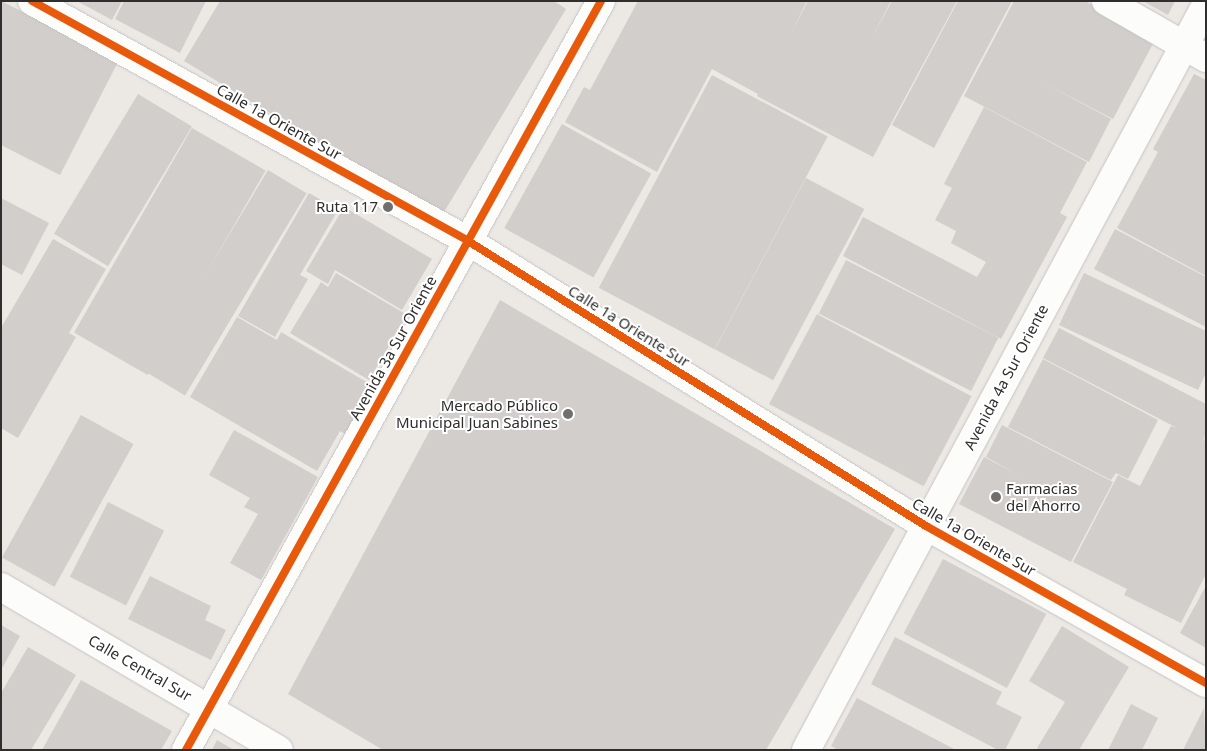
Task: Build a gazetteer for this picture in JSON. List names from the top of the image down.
{
  "streets": {
    "street": [
      "Calle 1a Oriente Sur",
      "Avenida 3a Sur Oriente",
      "Avenida 4a Sur Oriente",
      "Calle Central Sur"
    ]
  },
  "crossings": [
    ["Calle 1a Oriente Sur", "Avenida 3a Sur Oriente"],
    ["Calle 1a Oriente Sur", "Avenida 4a Sur Oriente"],
    ["Avenida 3a Sur Oriente", "Calle Central Sur"]
  ],
  "places": ["Ruta 117", "Mercado Público Municipal Juan Sabines", "Farmacias del Ahorro"]
}
